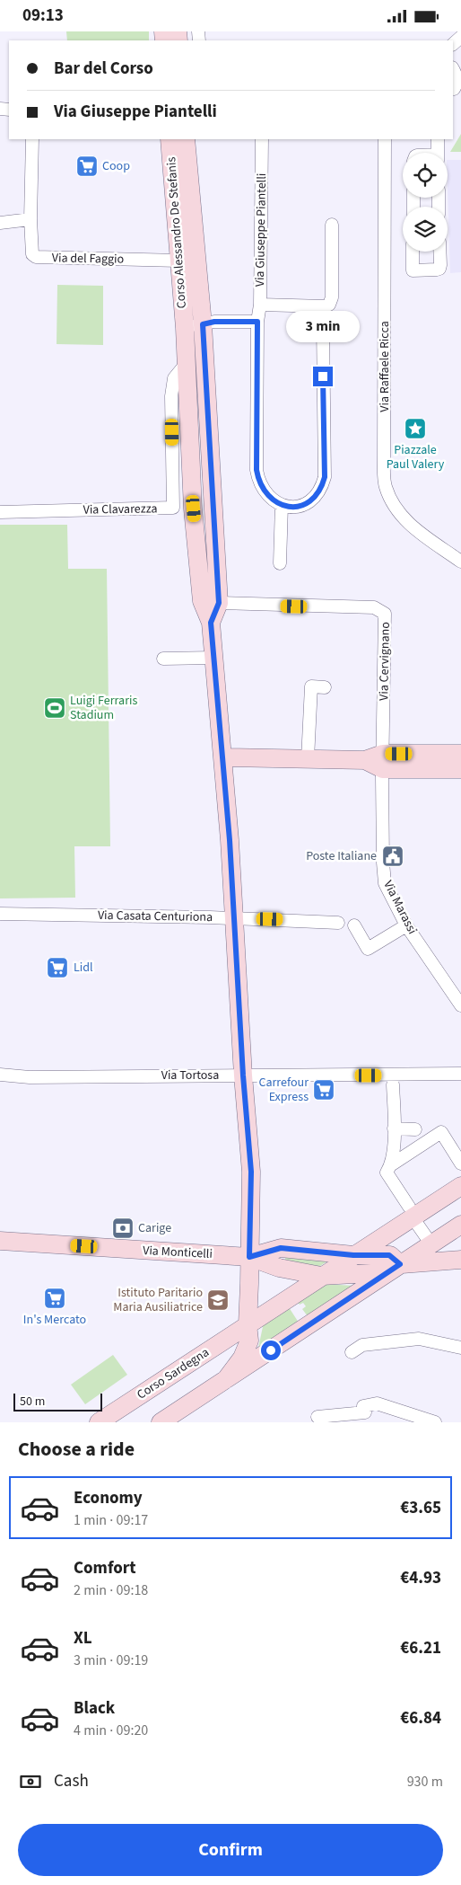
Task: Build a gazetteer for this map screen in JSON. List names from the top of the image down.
{
  "streets": {
    "main road": ["Corso Alessandro De Stefanis", "Via Monticelli", "Corso Sardegna"],
    "street": [
      "Via Giuseppe Piantelli",
      "Via del Faggio",
      "Via Raffaele Ricca",
      "Via Clavarezza",
      "Via Cervignano",
      "Via Marassi",
      "Via Casata Centuriona",
      "Via Tortosa"
    ]
  },
  "crossings": [
    ["Corso Alessandro De Stefanis", "Via del Faggio"],
    ["Corso Alessandro De Stefanis", "Via Clavarezza"],
    ["Corso Alessandro De Stefanis", "Via Cervignano"],
    ["Corso Alessandro De Stefanis", "Via Casata Centuriona"],
    ["Corso Alessandro De Stefanis", "Via Tortosa"],
    ["Corso Alessandro De Stefanis", "Via Monticelli"],
    ["Via Cervignano", "Via Marassi"],
    ["Via Monticelli", "Corso Sardegna"]
  ],
  "places": {
    "supermarket": [
      "Coop",
      "Lidl",
      "Carrefour Express",
      "In's Mercato"
    ],
    "place": ["Piazzale Paul Valery"],
    "sports": ["Luigi Ferraris Stadium"],
    "public building": ["Poste Italiane"],
    "bank": ["Carige"],
    "school or university": ["Istituto Paritario Maria Ausiliatrice"]
  },
  "scale_bar": "50 m",
  "page": {
    "status": "09:13",
    "banner": ["Bar del Corso", "Via Giuseppe Piantelli"],
    "bubble": "3 min",
    "scale": "50 m",
    "heading": "Choose a ride",
    "list": [
      {
        "name": "Economy",
        "note": "1 min · 09:17",
        "value": "€3.65"
      },
      {
        "name": "Comfort",
        "note": "2 min · 09:18",
        "value": "€4.93"
      },
      {
        "name": "XL",
        "note": "3 min · 09:19",
        "value": "€6.21"
      },
      {
        "name": "Black",
        "note": "4 min · 09:20",
        "value": "€6.84"
      }
    ],
    "pay": ["Cash", "930 m"],
    "buttons": "Confirm"
  }
}
